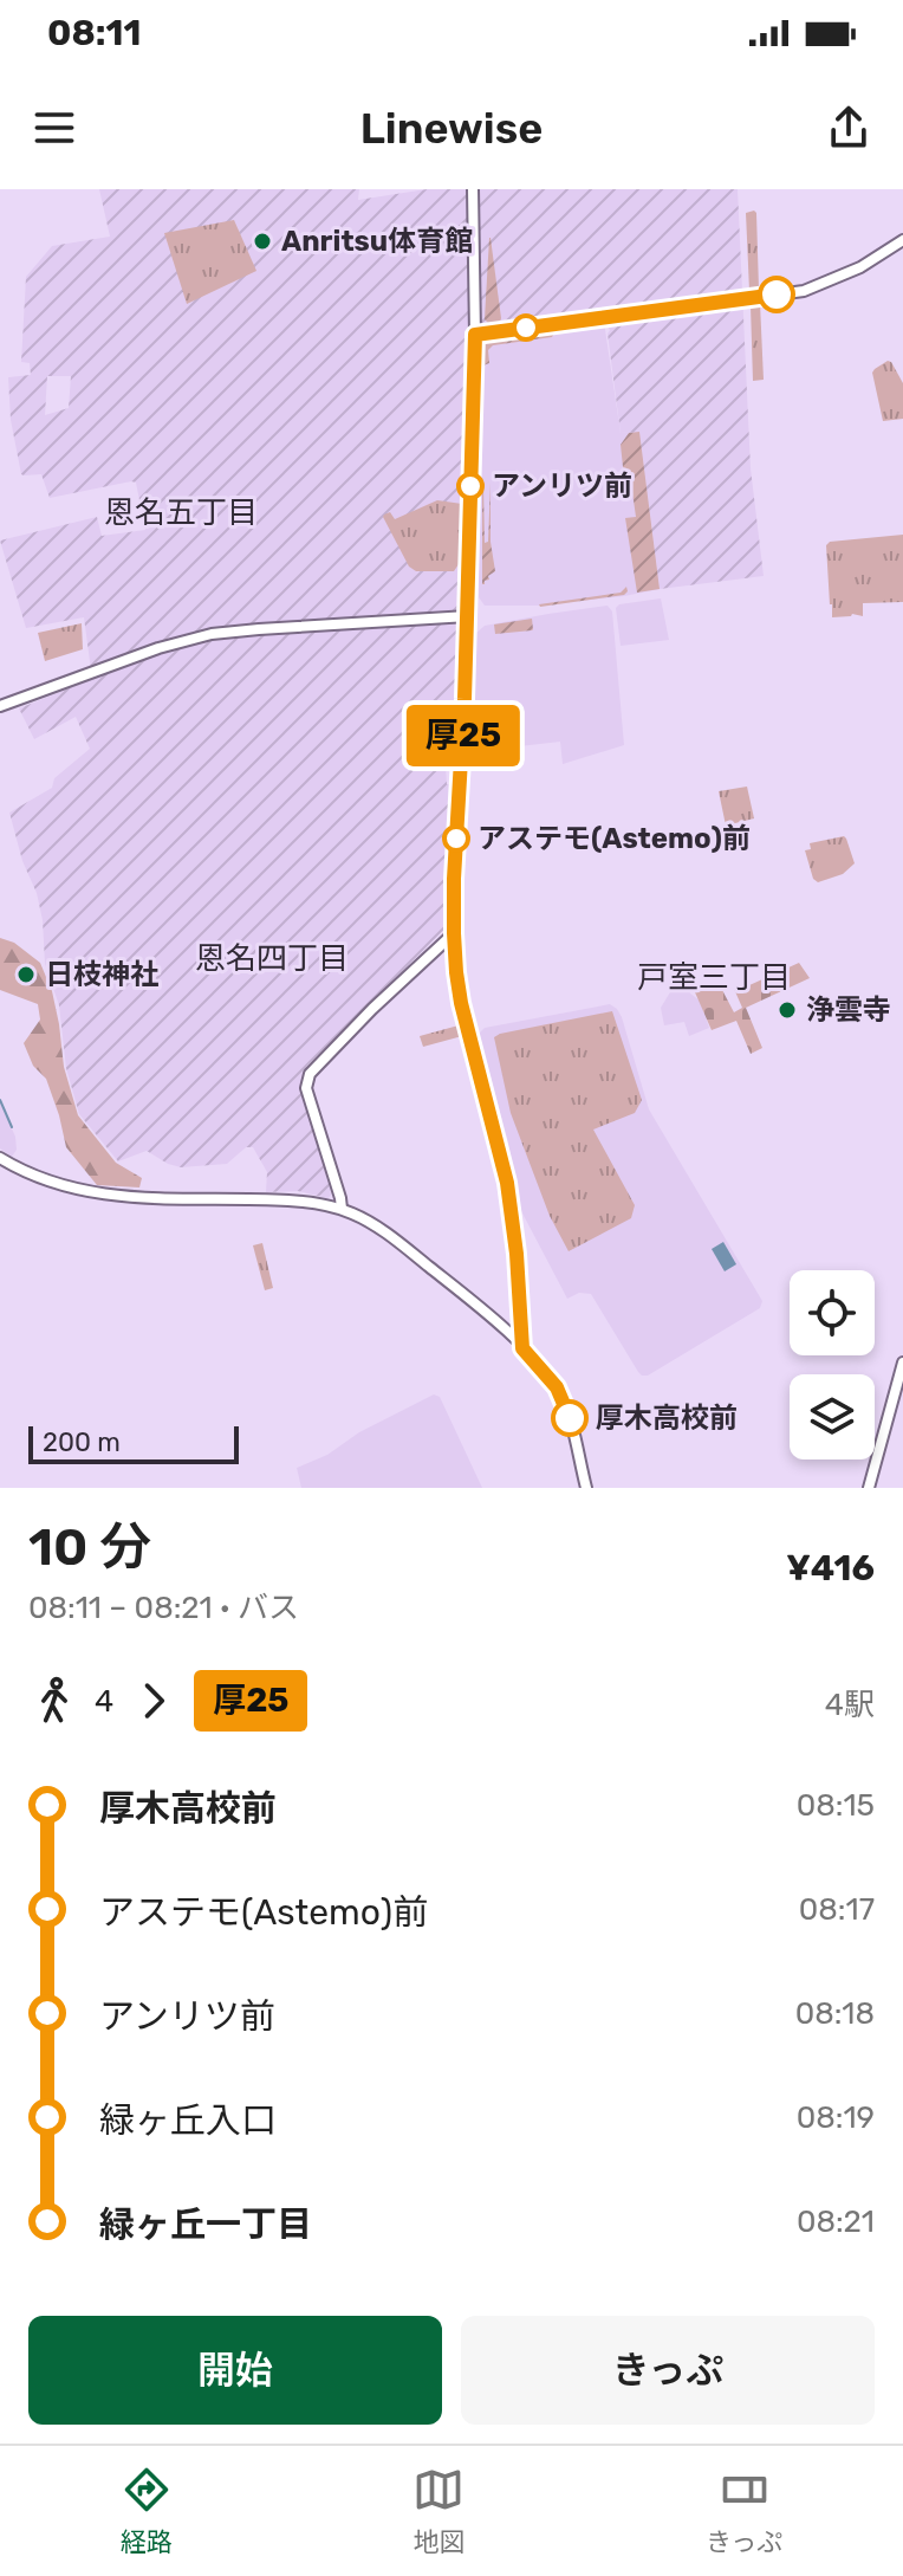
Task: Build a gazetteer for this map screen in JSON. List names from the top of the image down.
{
  "districts": ["恩名五丁目", "恩名四丁目", "戸室三丁目"],
  "places": [
    "Anritsu体育館",
    "アンリツ前",
    "アステモ(Astemo)前",
    "日枝神社",
    "浄雲寺",
    "厚木高校前"
  ],
  "lines": ["bus line 厚25"],
  "scale_bar": "200 m",
  "page": {
    "status": "08:11",
    "header": "Linewise",
    "on_map": "厚25",
    "scale": "200 m",
    "heading": ["10 分", "08:11 – 08:21 · バス", "¥416"],
    "legs": ["4", "厚25", "4駅"],
    "list": [
      {
        "name": "厚木高校前",
        "value": "08:15"
      },
      {
        "name": "アステモ(Astemo)前",
        "value": "08:17"
      },
      {
        "name": "アンリツ前",
        "value": "08:18"
      },
      {
        "name": "緑ヶ丘入口",
        "value": "08:19"
      },
      {
        "name": "緑ヶ丘一丁目",
        "value": "08:21"
      }
    ],
    "buttons": ["開始", "きっぷ"],
    "tabs": ["経路", "地図", "きっぷ"]
  }
}
